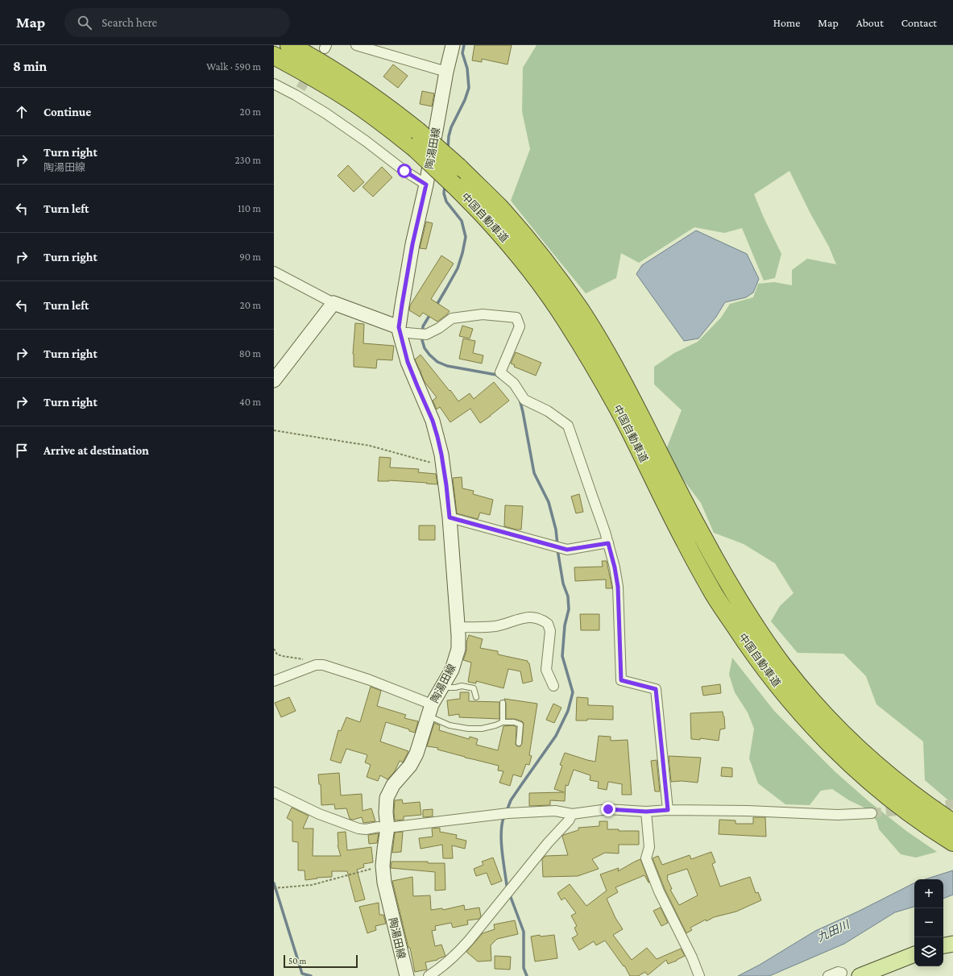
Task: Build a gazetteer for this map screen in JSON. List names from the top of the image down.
{
  "streets": {
    "highway": ["中国自動車道"],
    "main road": ["陶湯田線"]
  },
  "water": ["九田川"],
  "scale_bar": "50 m",
  "page": {
    "header": "Map",
    "search": "Search here",
    "nav": [
      "Home",
      "Map",
      "About",
      "Contact"
    ],
    "heading": ["8 min", "Walk · 590 m"],
    "list": [
      ["Continue", "20 m"],
      ["Turn right", "陶湯田線", "230 m"],
      ["Turn left", "110 m"],
      ["Turn right", "90 m"],
      ["Turn left", "20 m"],
      ["Turn right", "80 m"],
      ["Turn right", "40 m"],
      "Arrive at destination"
    ],
    "map_buttons": ["+", "−"],
    "scale": "50 m"
  }
}
